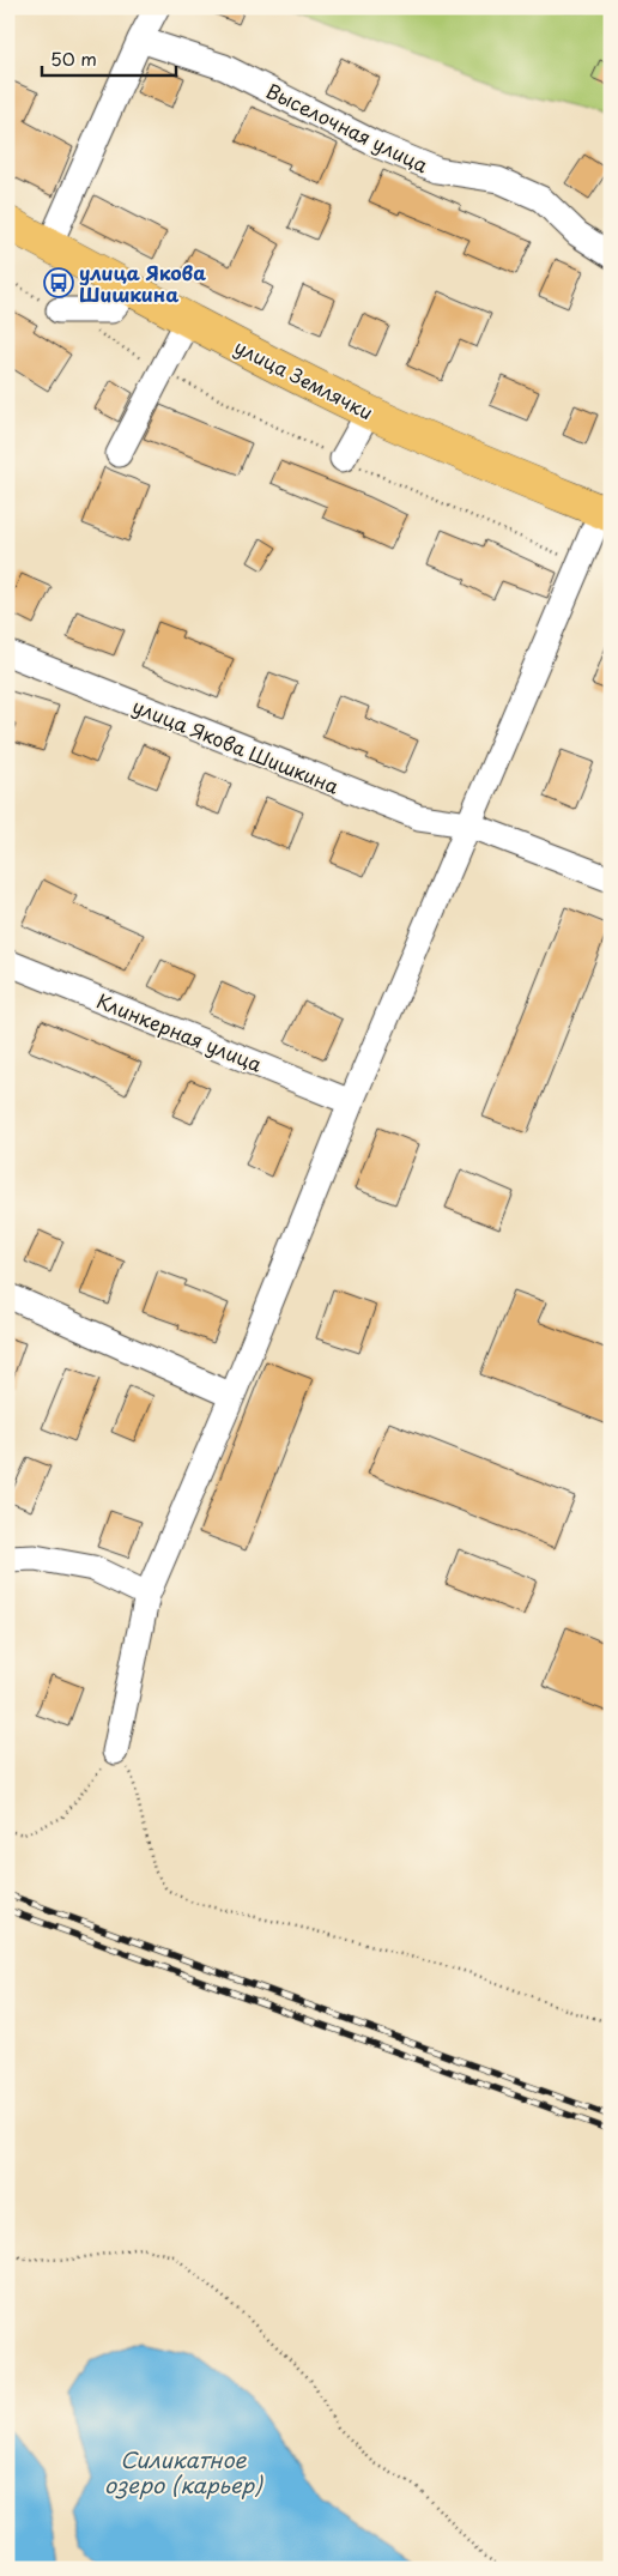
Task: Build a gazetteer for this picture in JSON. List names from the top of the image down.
{
  "streets": {
    "main road": ["улица Землячки"],
    "street": ["Выселочная улица", "улица Якова Шишкина", "Клинкерная улица"]
  },
  "water": ["Силикатное озеро (карьер)"],
  "places": {
    "bus stop": ["улица Якова Шишкина"]
  },
  "scale_bar": "50 m"
}
